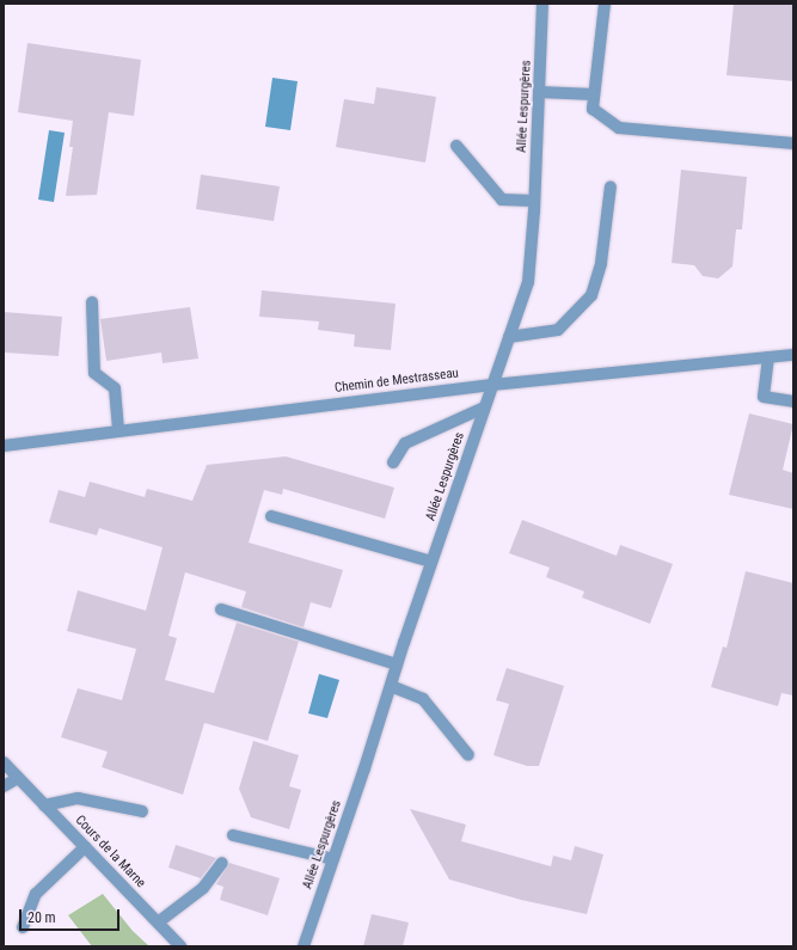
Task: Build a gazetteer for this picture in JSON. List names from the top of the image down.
{
  "streets": {
    "street": ["Allée Lespurgères", "Chemin de Mestrasseau", "Cours de la Marne"]
  },
  "crossings": [
    ["Allée Lespurgères", "Chemin de Mestrasseau"]
  ],
  "scale_bar": "20 m"
}
